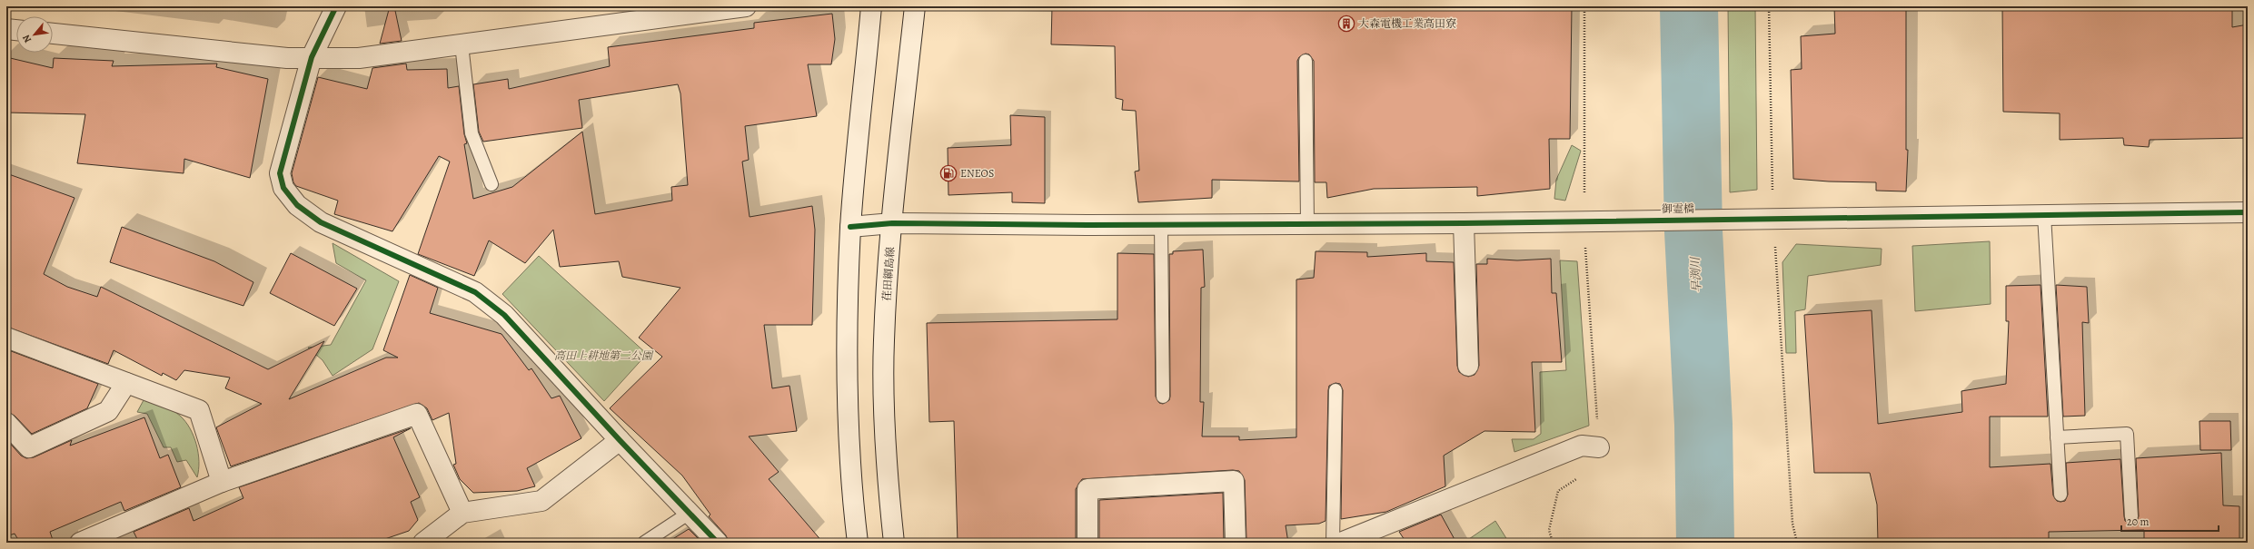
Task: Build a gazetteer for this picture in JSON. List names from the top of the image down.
{
  "streets": {
    "street": ["御霊橋", "荏田綱島線"]
  },
  "crossings": [
    ["御霊橋", "荏田綱島線"]
  ],
  "water": ["早渕川"],
  "parks": ["高田上耕地第二公園"],
  "places": {
    "building": ["大森電機工業高田寮"],
    "fuel station": ["ENEOS"]
  },
  "scale_bar": "20 m",
  "north": "bottom left"
}
